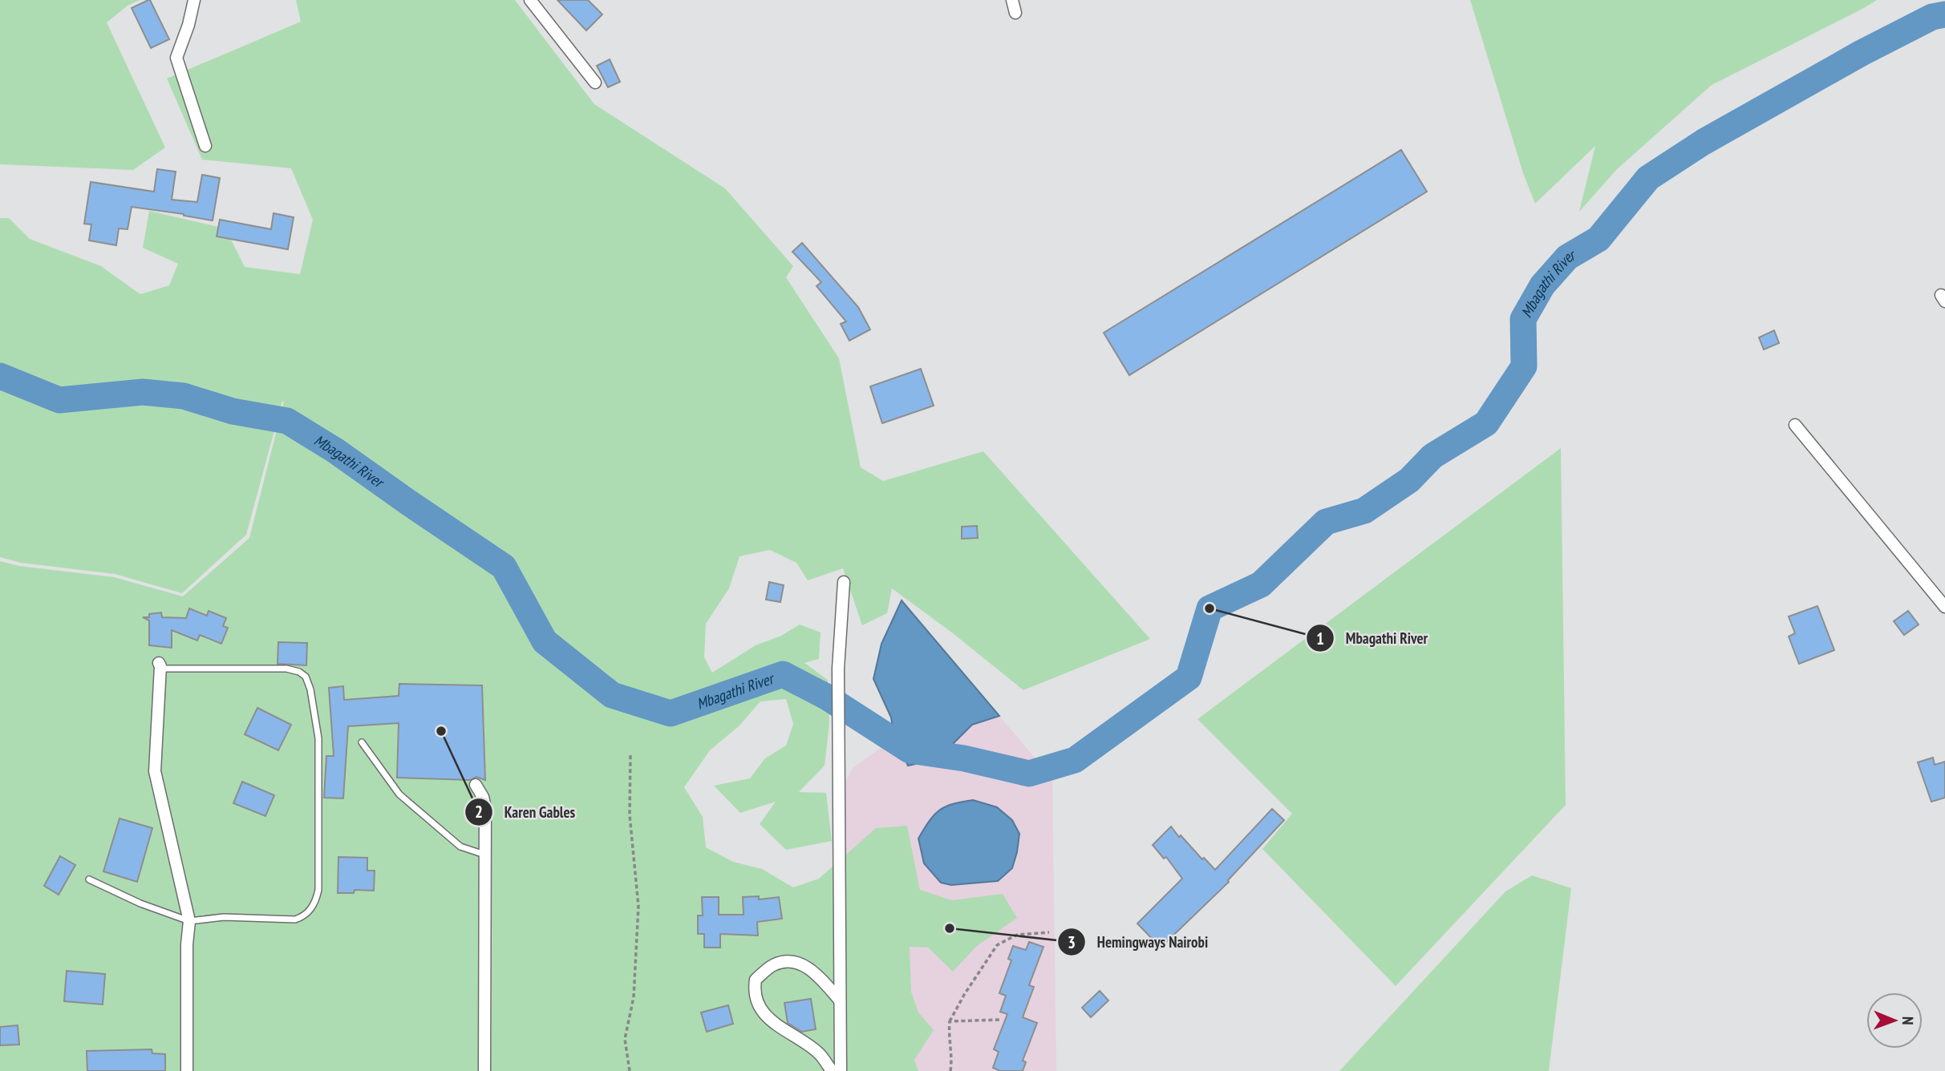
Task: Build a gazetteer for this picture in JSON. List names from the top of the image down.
{
  "water": ["Mbagathi River"],
  "places": ["Mbagathi River", "Karen Gables", "Hemingways Nairobi"],
  "north": "right"
}
